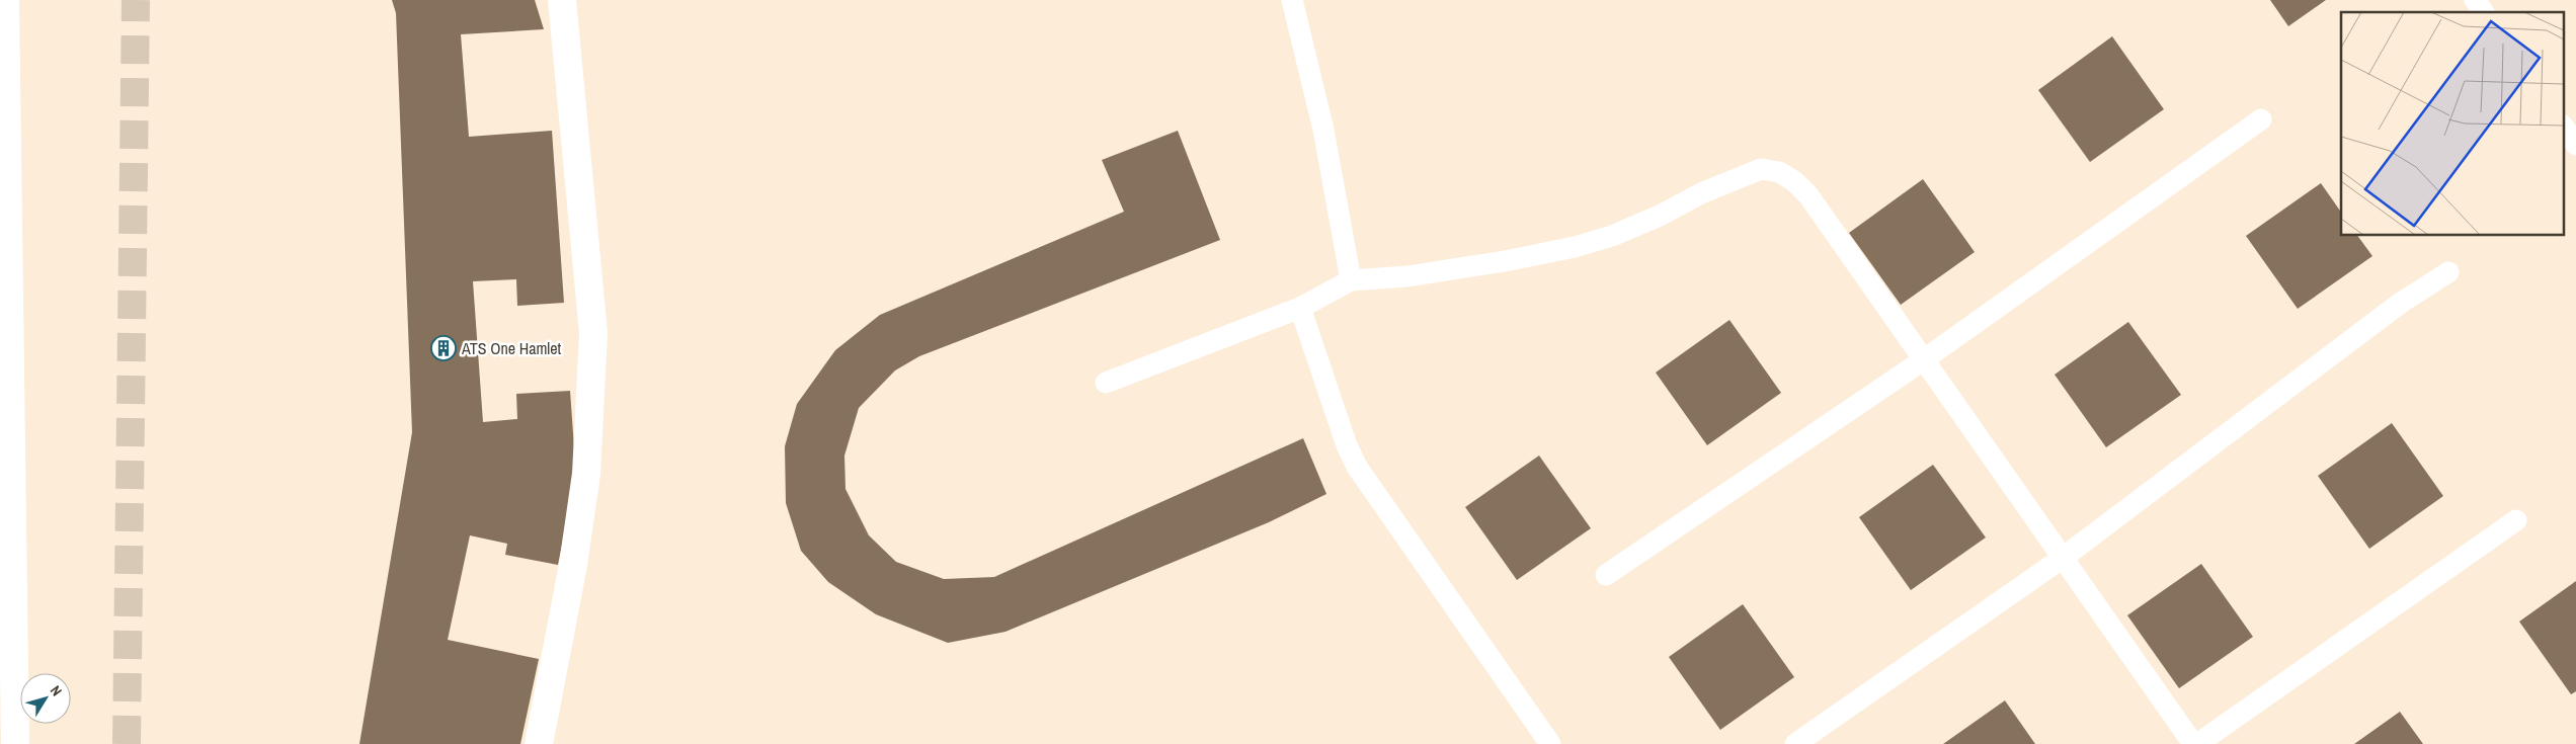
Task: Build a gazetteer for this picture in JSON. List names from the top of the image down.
{
  "places": {
    "building": ["ATS One Hamlet"]
  },
  "north": "top right"
}
